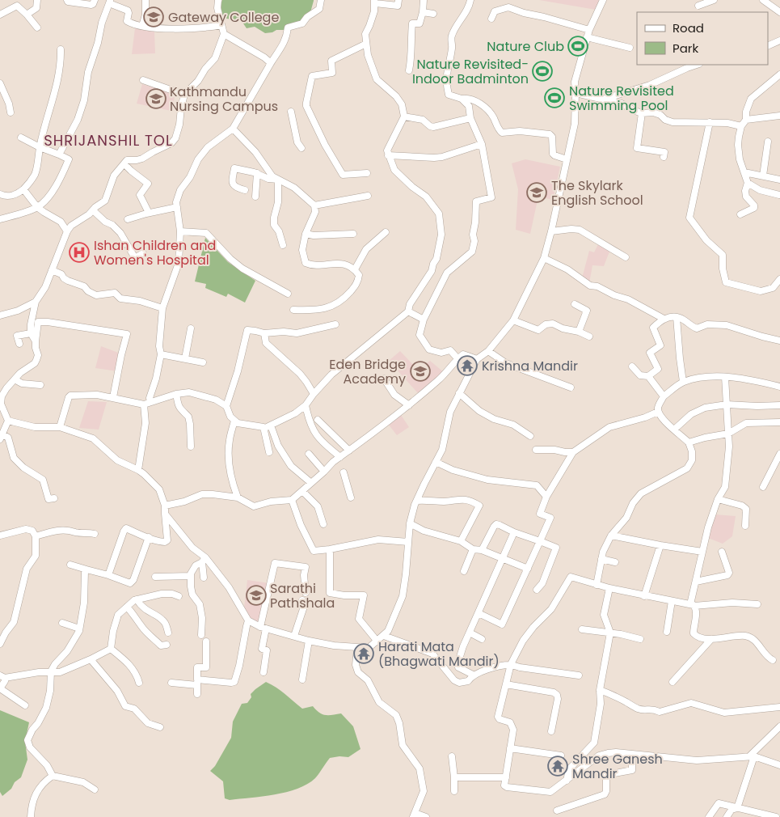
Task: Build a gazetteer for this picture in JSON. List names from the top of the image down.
{
  "districts": ["SHRIJANSHIL TOL"],
  "places": {
    "school or university": [
      "Gateway College",
      "Kathmandu Nursing Campus",
      "The Skylark English School",
      "Eden Bridge Academy",
      "Sarathi Pathshala"
    ],
    "sports": ["Nature Club", "Nature Revisited- Indoor Badminton", "Nature Revisited Swimming Pool"],
    "hospital": ["Ishan Children and Women's Hospital"],
    "temple": ["Krishna Mandir", "Harati Mata (Bhagwati Mandir)", "Shree Ganesh Mandir"]
  },
  "legend": ["Road", "Park"]
}
